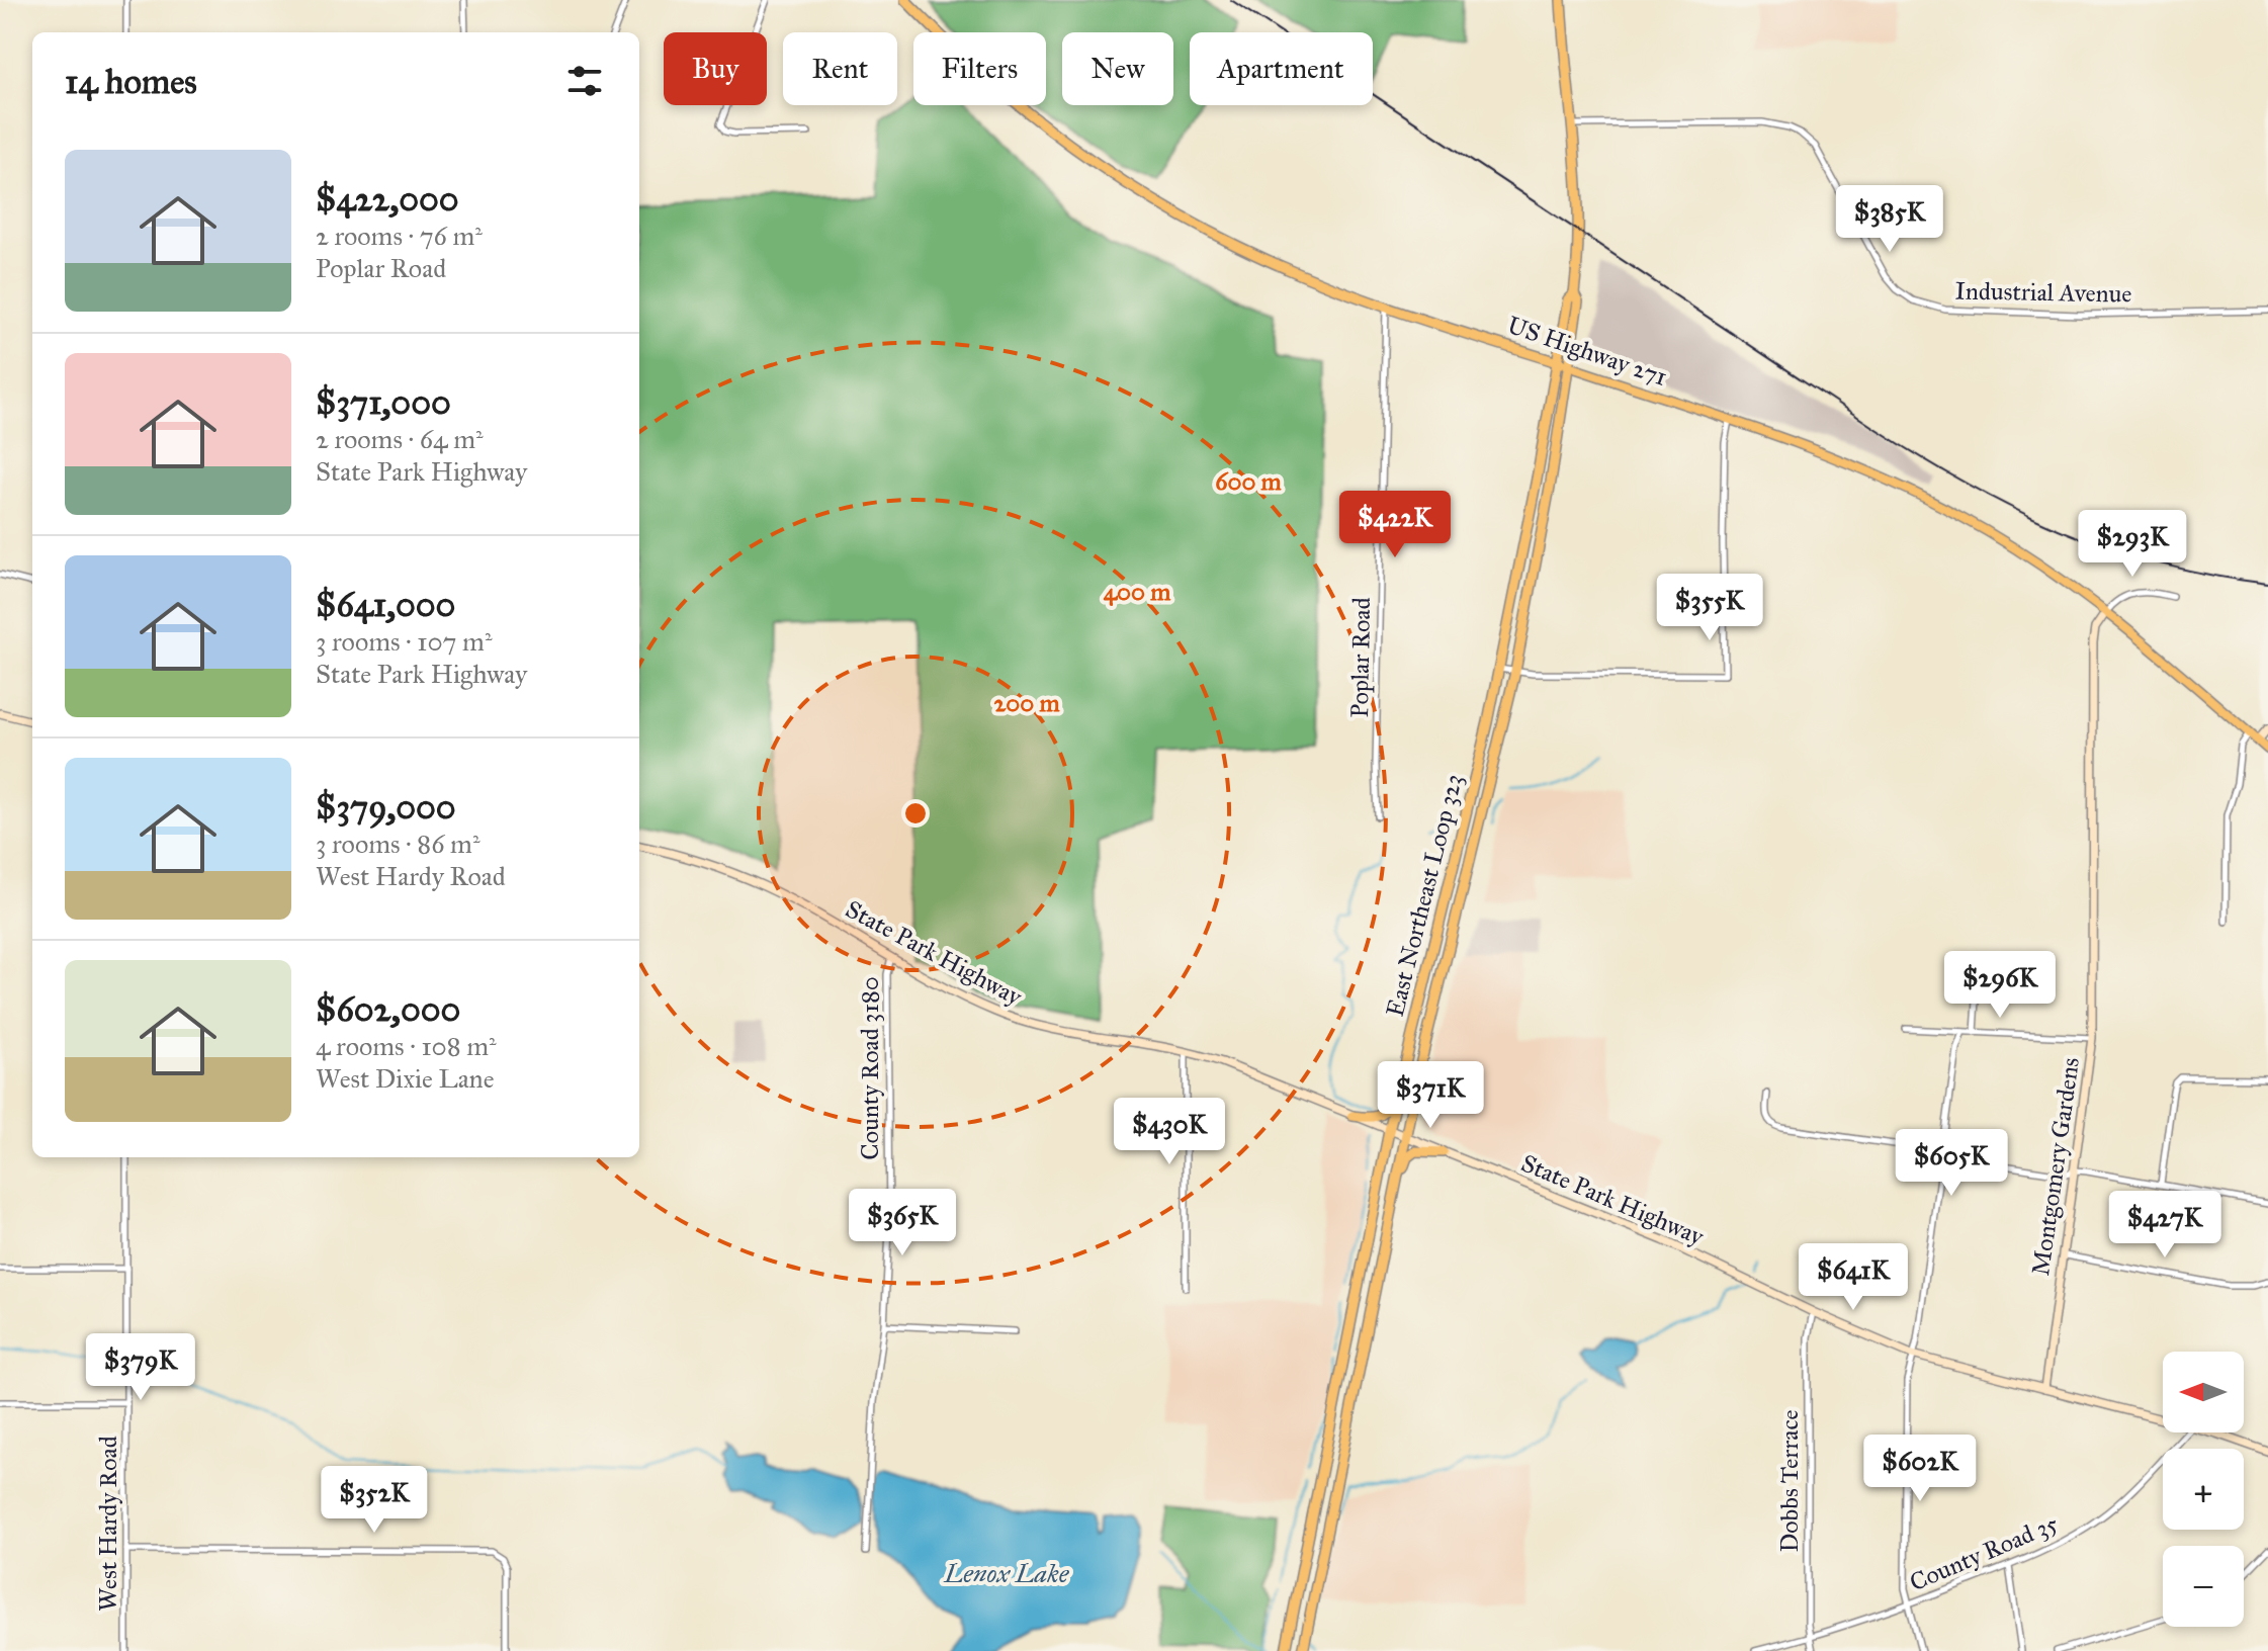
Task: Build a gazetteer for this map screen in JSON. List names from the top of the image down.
{
  "streets": {
    "highway": ["US Highway 271", "East Northeast Loop 323"],
    "main road": ["State Park Highway", "Montgomery Gardens"],
    "street": [
      "Industrial Avenue",
      "Poplar Road",
      "County Road 3180",
      "Dobbs Terrace",
      "West Hardy Road",
      "County Road 35"
    ]
  },
  "crossings": [
    ["Industrial Avenue", "East Northeast Loop 323"],
    ["US Highway 271", "Poplar Road"],
    ["US Highway 271", "East Northeast Loop 323"],
    ["US Highway 271", "Montgomery Gardens"],
    ["East Northeast Loop 323", "State Park Highway"],
    ["State Park Highway", "County Road 3180"],
    ["State Park Highway", "Montgomery Gardens"],
    ["State Park Highway", "Dobbs Terrace"],
    ["Dobbs Terrace", "County Road 35"]
  ],
  "water": ["Lenox Lake"],
  "north": "left",
  "page": {
    "chip": [
      "Buy",
      "Rent",
      "Filters",
      "New",
      "Apartment"
    ],
    "heading": "14 homes",
    "list": [
      {
        "name": "$422,000",
        "note": "2 rooms · 76 m² · Poplar Road"
      },
      {
        "name": "$371,000",
        "note": "2 rooms · 64 m² · State Park Highway"
      },
      {
        "name": "$641,000",
        "note": "3 rooms · 107 m² · State Park Highway"
      },
      {
        "name": "$379,000",
        "note": "3 rooms · 86 m² · West Hardy Road"
      },
      {
        "name": "$602,000",
        "note": "4 rooms · 108 m² · West Dixie Lane"
      }
    ],
    "price": [
      "$385K",
      "$422K",
      "$293K",
      "$355K",
      "$296K",
      "$371K",
      "$430K",
      "$605K",
      "$365K",
      "$427K",
      "$641K",
      "$379K",
      "$602K",
      "$352K"
    ],
    "map_buttons": ["+", "−"]
  },
  "rings": ["600 m", "400 m", "200 m"]
}
